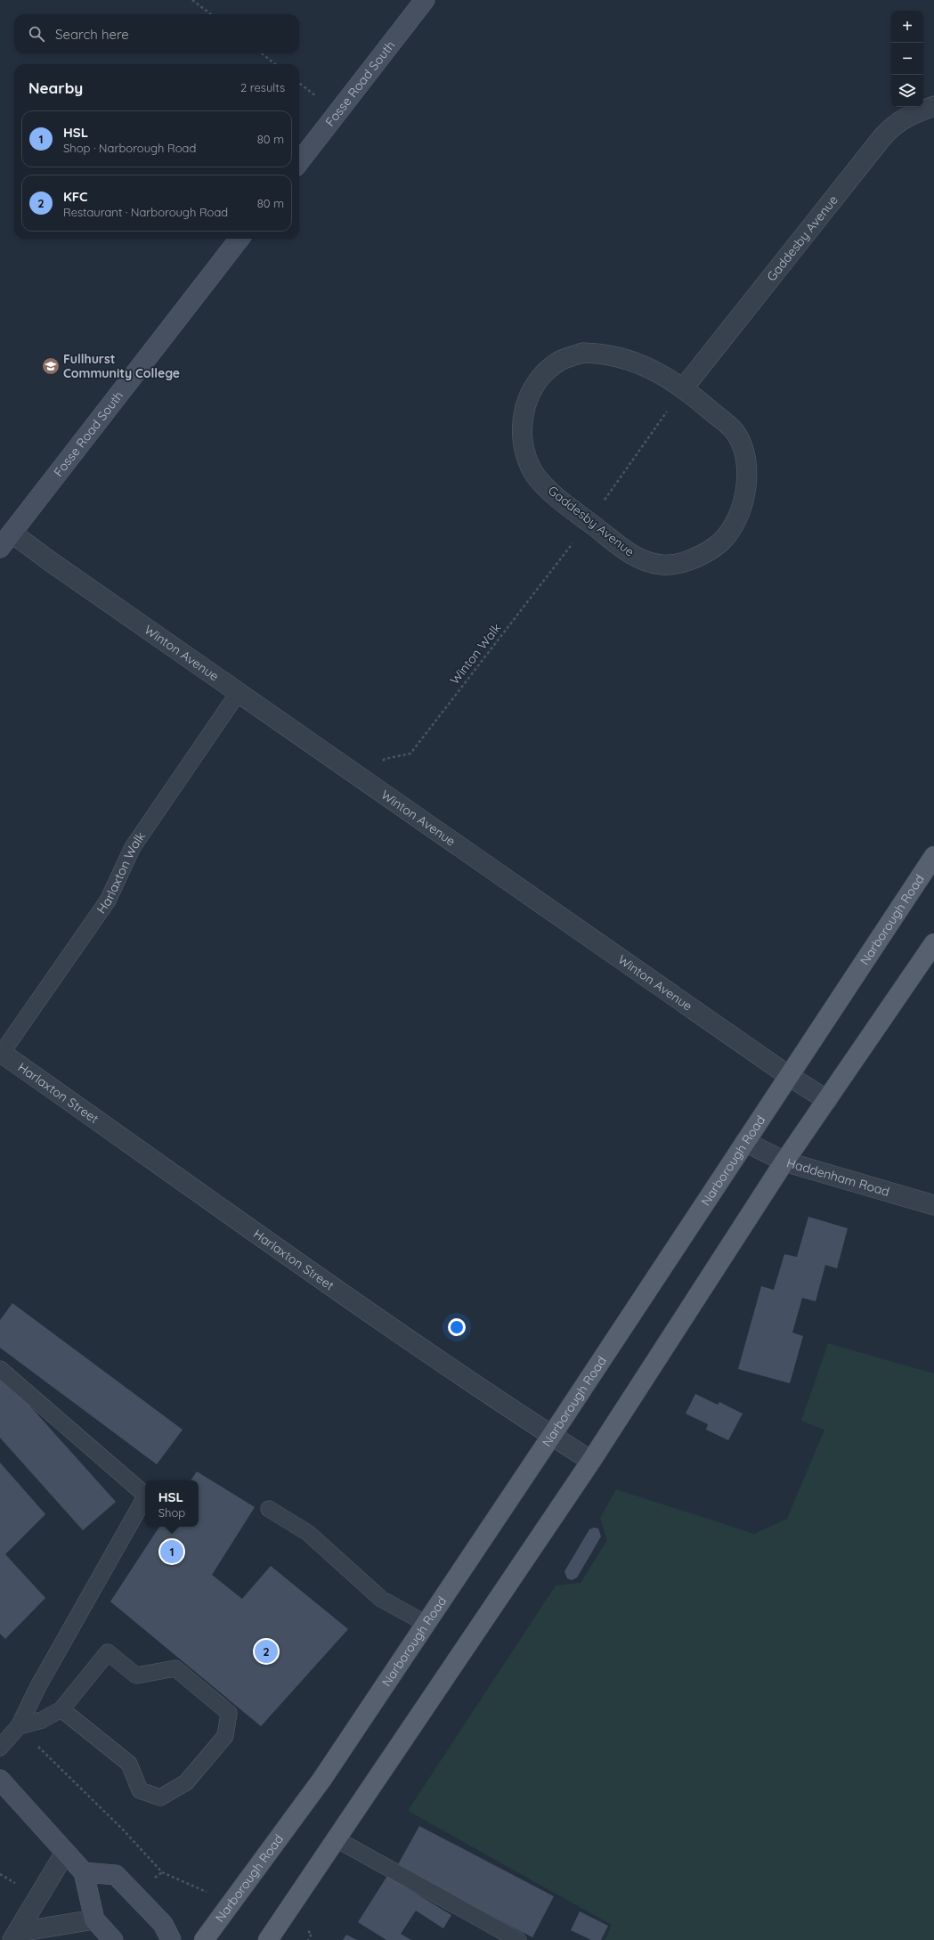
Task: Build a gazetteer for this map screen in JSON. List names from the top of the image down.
{
  "streets": {
    "main road": ["Narborough Road"],
    "street": [
      "Fosse Road South",
      "Gaddesby Avenue",
      "Winton Avenue",
      "Harlaxton Street",
      "Haddenham Road"
    ],
    "lane": ["Harlaxton Walk"],
    "path": ["Winton Walk"]
  },
  "crossings": [
    ["Fosse Road South", "Winton Avenue"],
    ["Gaddesby Avenue", "Winton Walk"],
    ["Winton Avenue", "Winton Walk"],
    ["Winton Avenue", "Harlaxton Walk"],
    ["Winton Avenue", "Narborough Road"],
    ["Harlaxton Walk", "Harlaxton Street"],
    ["Narborough Road", "Harlaxton Street"],
    ["Narborough Road", "Haddenham Road"]
  ],
  "places": {
    "school or university": ["Fullhurst Community College"]
  },
  "page": {
    "map_buttons": ["+", "−"],
    "search": "Search here",
    "heading": ["Nearby", "2 results"],
    "list": [
      {
        "mark": "1",
        "name": "HSL",
        "note": "Shop · Narborough Road",
        "value": "80 m"
      },
      {
        "mark": "2",
        "name": "KFC",
        "note": "Restaurant · Narborough Road",
        "value": "80 m"
      }
    ],
    "popup": ["HSL", "Shop"],
    "pins": ["1", "2"]
  }
}
